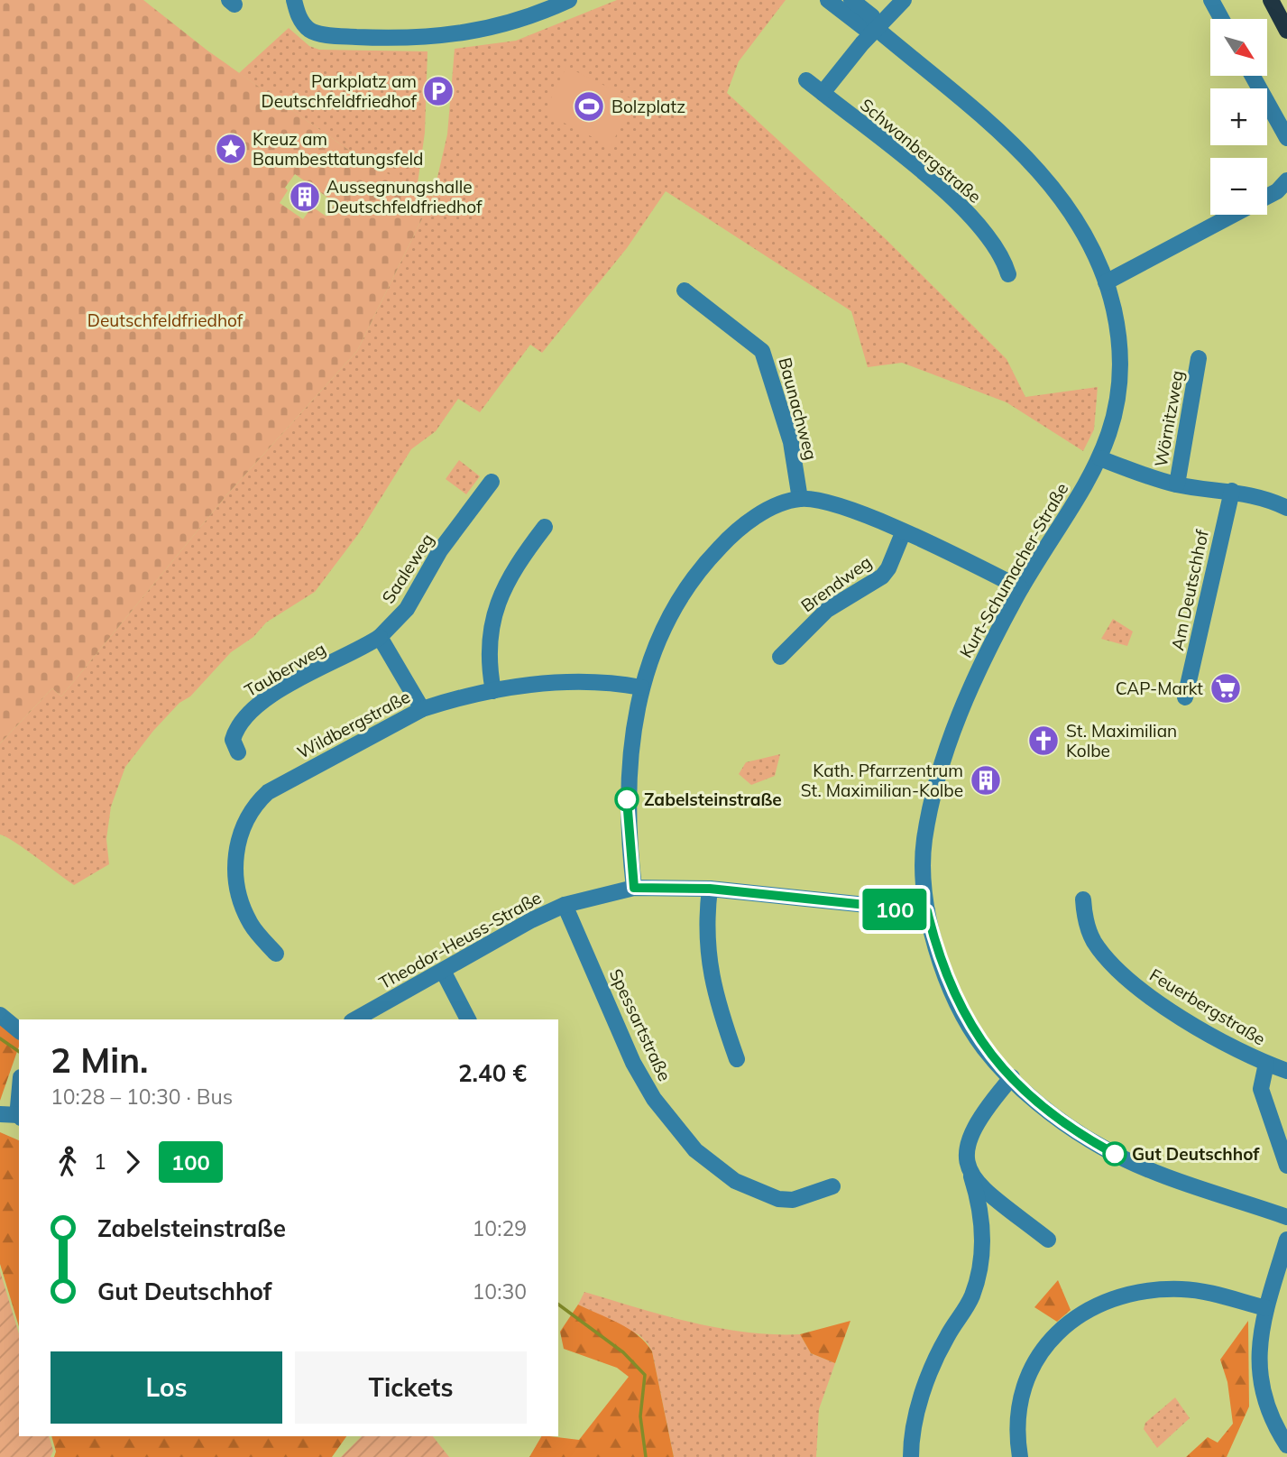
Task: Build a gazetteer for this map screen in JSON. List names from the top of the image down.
{
  "streets": {
    "street": [
      "Schwanbergstraße",
      "Baunachweg",
      "Wörnitzweg",
      "Saaleweg",
      "Kurt-Schumacher-Straße",
      "Brendweg",
      "Am Deutschhof",
      "Tauberweg",
      "Wildbergstraße",
      "Theodor-Heuss-Straße",
      "Feuerbergstraße",
      "Spessartstraße"
    ]
  },
  "crossings": [
    ["Saaleweg", "Tauberweg"],
    ["Kurt-Schumacher-Straße", "Theodor-Heuss-Straße"],
    ["Theodor-Heuss-Straße", "Spessartstraße"]
  ],
  "parks": ["Deutschfeldfriedhof"],
  "places": {
    "parking": ["Parkplatz am Deutschfeldfriedhof"],
    "sports": ["Bolzplatz"],
    "place": ["Kreuz am Baumbesttatungsfeld"],
    "building": ["Aussegnungshalle Deutschfeldfriedhof", "Kath. Pfarrzentrum St. Maximilian-Kolbe"],
    "supermarket": ["CAP-Markt"],
    "church": ["St. Maximilian Kolbe"],
    "other": ["Zabelsteinstraße", "Gut Deutschhof"]
  },
  "lines": ["bus line 100"],
  "north": "bottom right",
  "page": {
    "on_map": "100",
    "map_buttons": ["+", "−"],
    "heading": ["2 Min.", "10:28 – 10:30 · Bus", "2.40 €"],
    "legs": ["1", "100"],
    "list": [
      {
        "name": "Zabelsteinstraße",
        "value": "10:29"
      },
      {
        "name": "Gut Deutschhof",
        "value": "10:30"
      }
    ],
    "buttons": ["Los", "Tickets"]
  }
}
